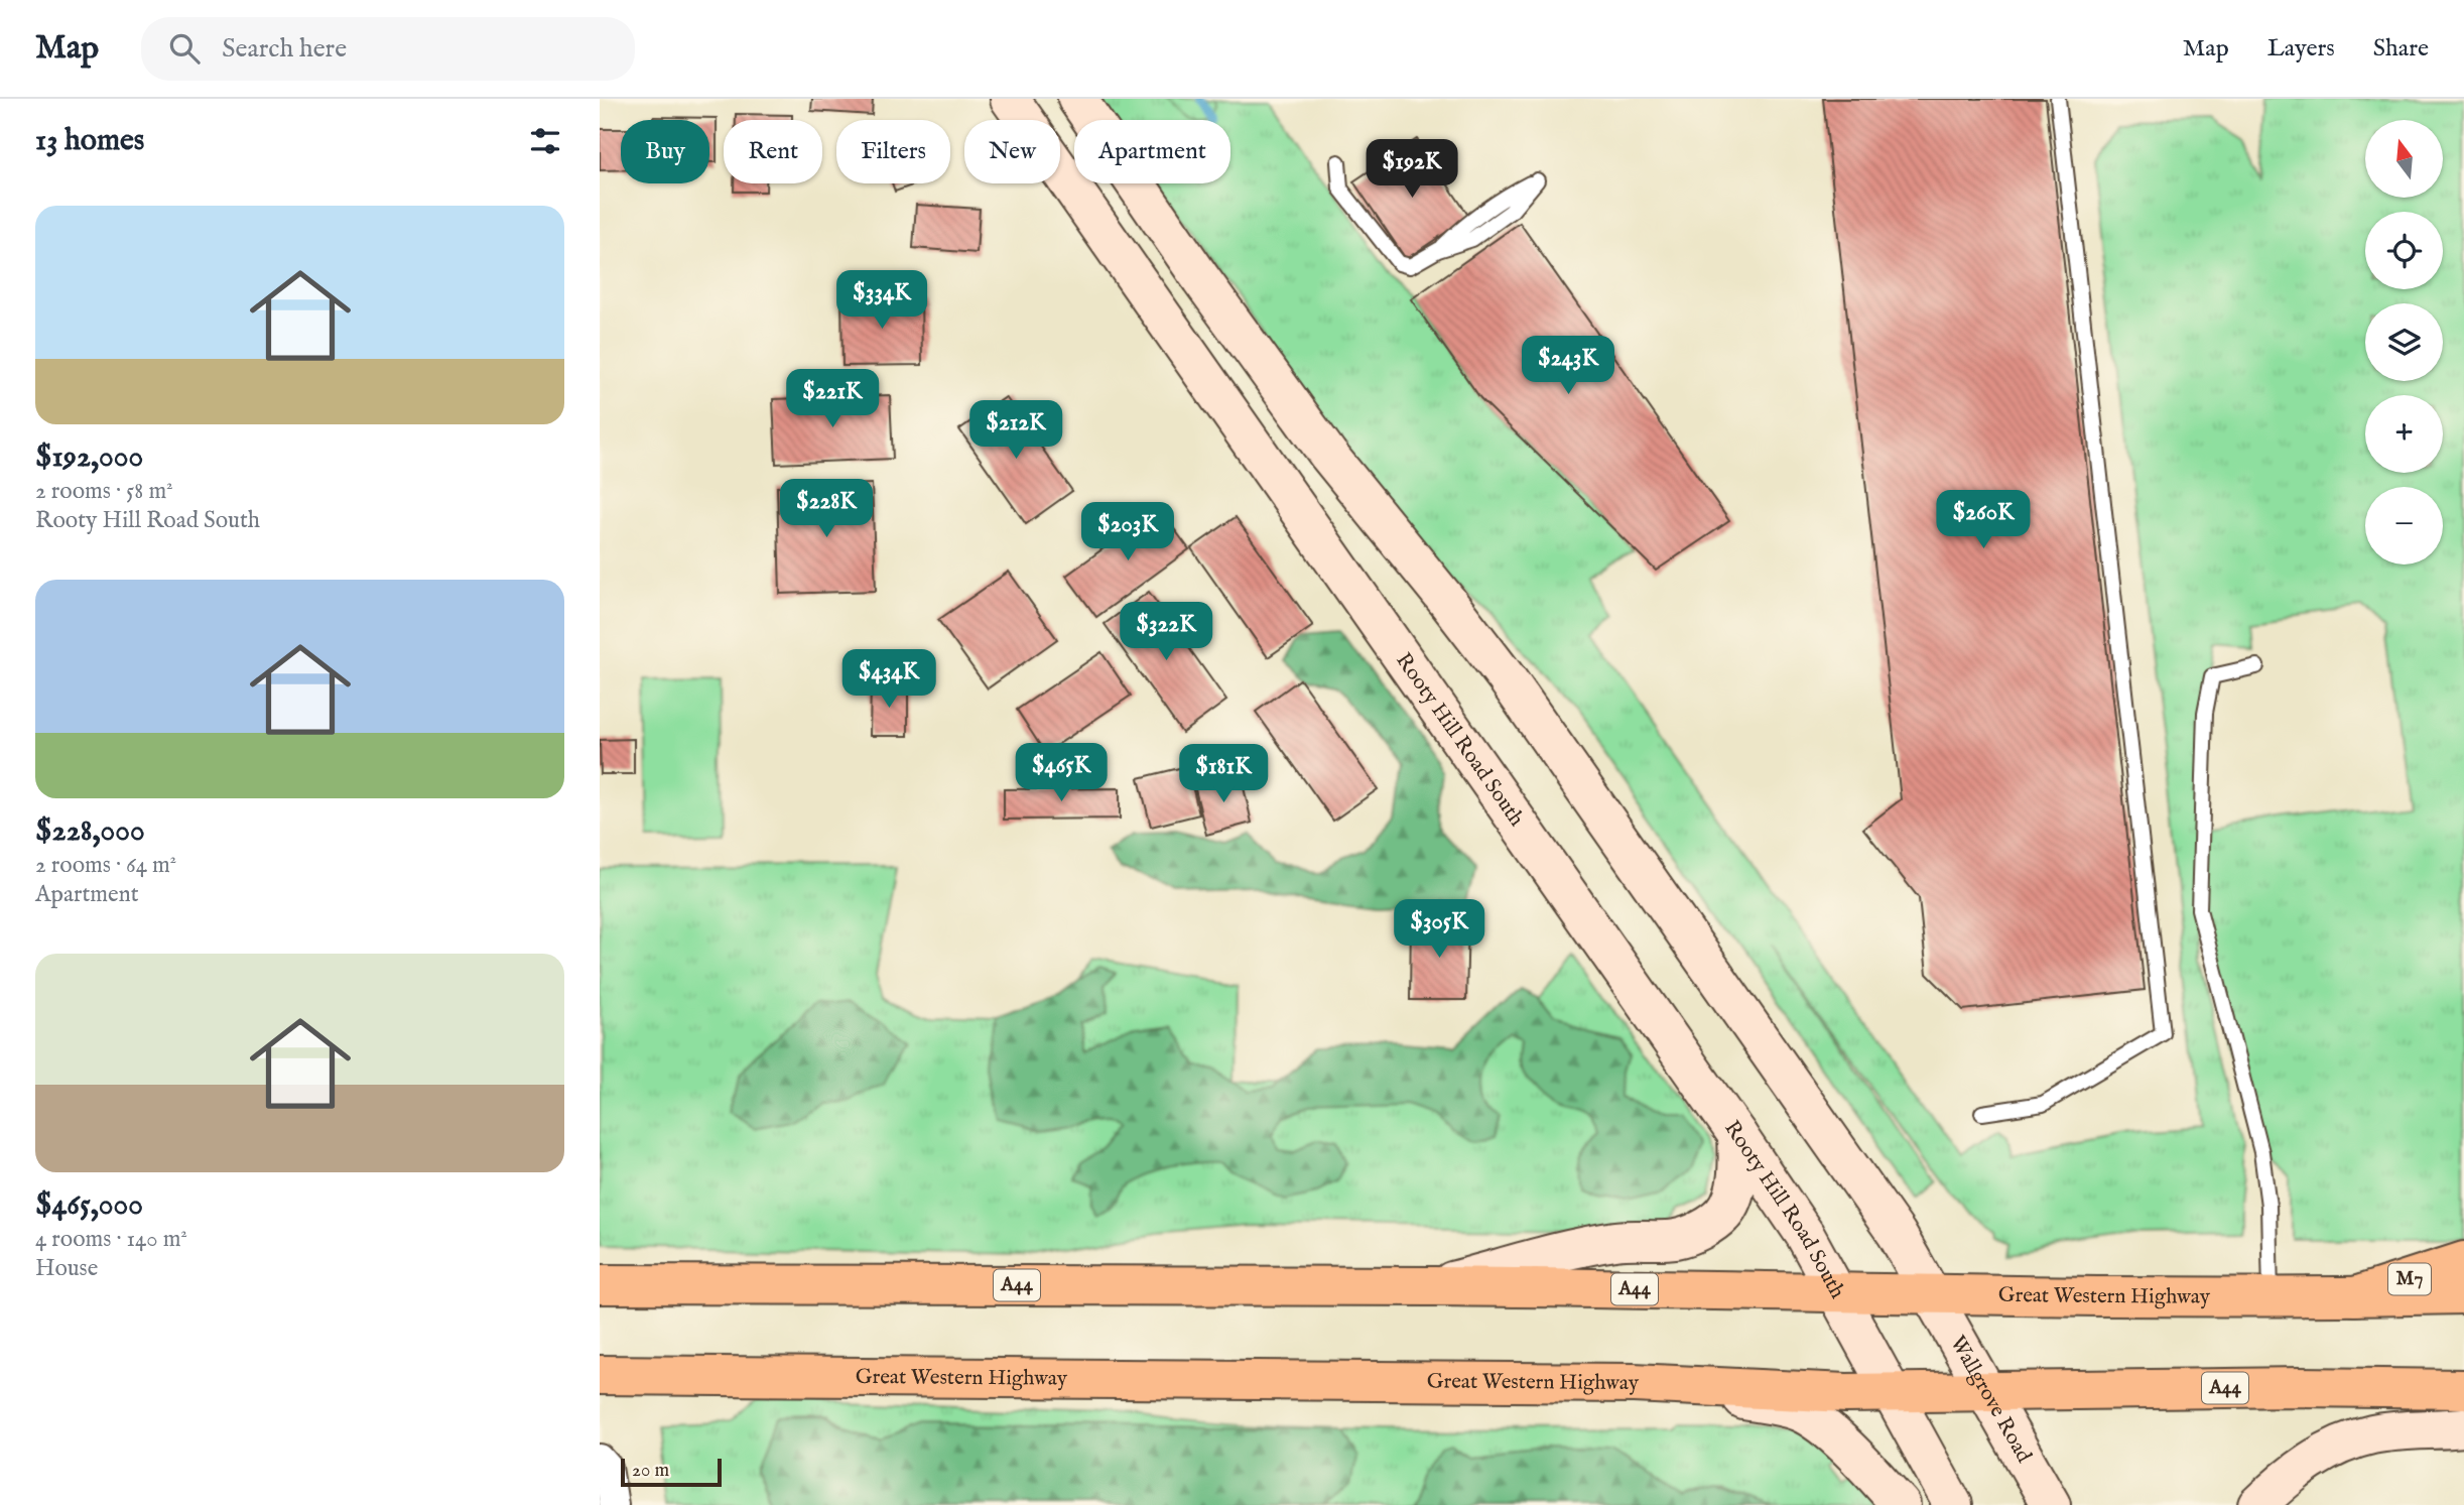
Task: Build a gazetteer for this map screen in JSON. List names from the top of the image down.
{
  "streets": {
    "highway": ["M7", "A44", "Great Western Highway"],
    "main road": ["Rooty Hill Road South", "Wallgrove Road"]
  },
  "crossings": [
    ["Rooty Hill Road South", "Great Western Highway"],
    ["M7", "Great Western Highway"],
    ["Great Western Highway", "Wallgrove Road"]
  ],
  "scale_bar": "20 m",
  "north": "top",
  "page": {
    "header": "Map",
    "search": "Search here",
    "nav": ["Map", "Layers", "Share"],
    "heading": "13 homes",
    "map_buttons": ["+", "−"],
    "chip": [
      "Buy",
      "Rent",
      "Filters",
      "New",
      "Apartment"
    ],
    "price": [
      "$192K",
      "$334K",
      "$243K",
      "$221K",
      "$212K",
      "$228K",
      "$260K",
      "$203K",
      "$322K",
      "$434K",
      "$465K",
      "$181K",
      "$305K"
    ],
    "list": [
      {
        "name": "$192,000",
        "note": "2 rooms · 58 m² · Rooty Hill Road South"
      },
      {
        "name": "$228,000",
        "note": "2 rooms · 64 m² · Apartment"
      },
      {
        "name": "$465,000",
        "note": "4 rooms · 140 m² · House"
      }
    ],
    "scale": "20 m"
  }
}
